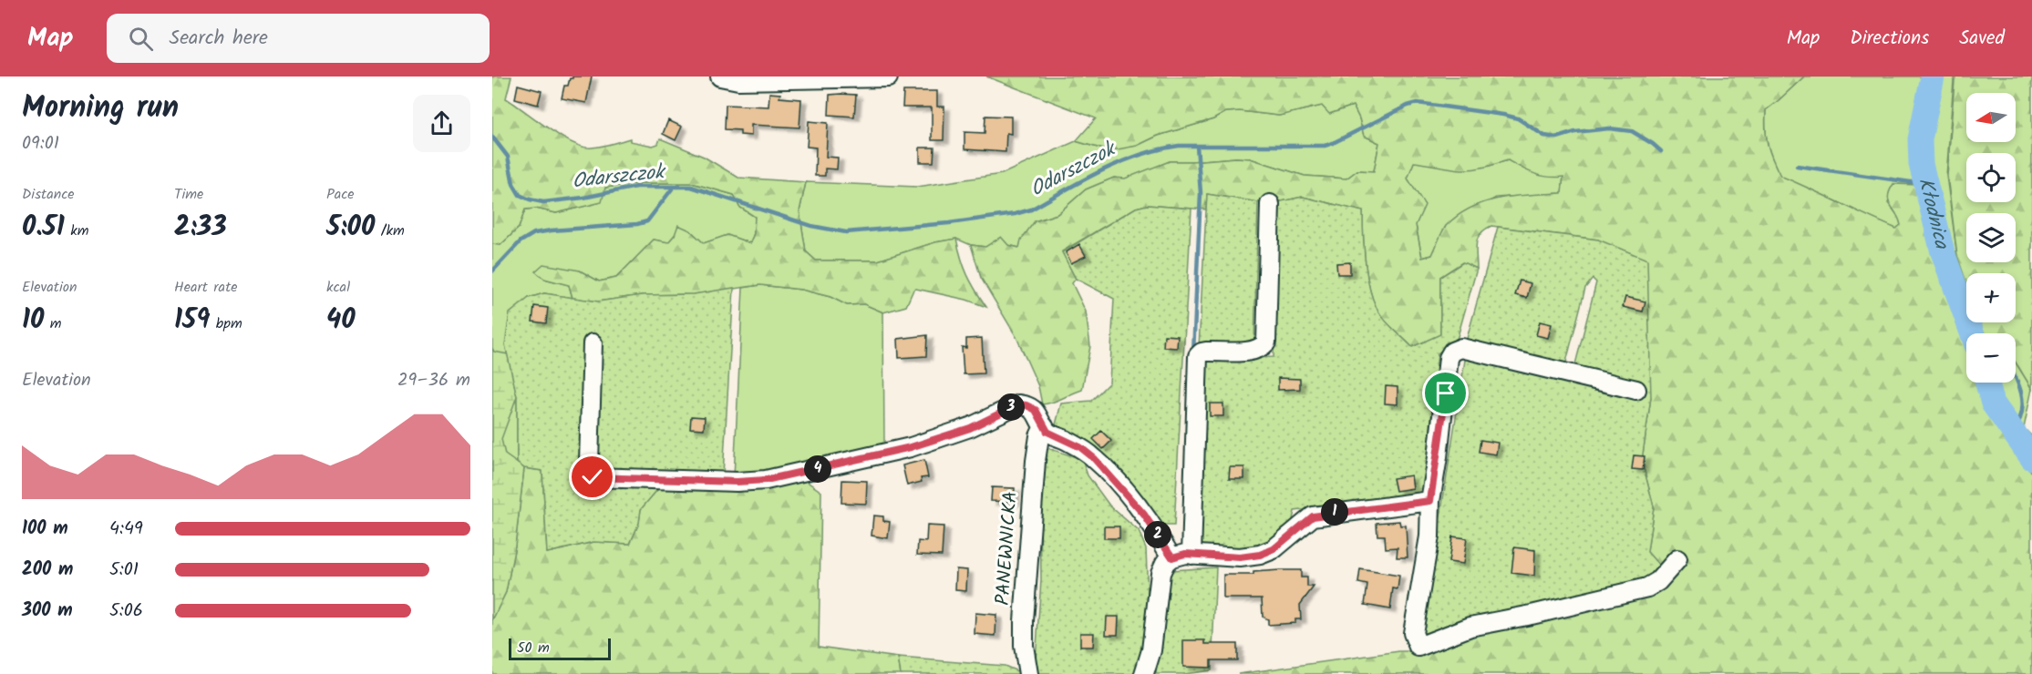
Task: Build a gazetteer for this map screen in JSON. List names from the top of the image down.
{
  "streets": {
    "street": ["PANEWNICKA"]
  },
  "water": ["Odarszczok", "Kłodnica"],
  "scale_bar": "50 m",
  "north": "left",
  "page": {
    "header": "Map",
    "search": "Search here",
    "nav": ["Map", "Directions", "Saved"],
    "heading": ["Morning run", "09:01"],
    "map_buttons": ["+", "−"],
    "stats": [
      ["Distance", "0.51 km"],
      ["Time", "2:33"],
      ["Pace", "5:00 /km"],
      ["Elevation", "10 m"],
      ["Heart rate", "159 bpm"],
      ["kcal", "40"]
    ],
    "chart": ["Elevation", "29–36 m"],
    "pins": [
      "3",
      "4",
      "1",
      "2"
    ],
    "list": [
      {
        "name": "100 m",
        "note": "4:49"
      },
      {
        "name": "200 m",
        "note": "5:01"
      },
      {
        "name": "300 m",
        "note": "5:06"
      }
    ],
    "scale": "50 m"
  }
}
